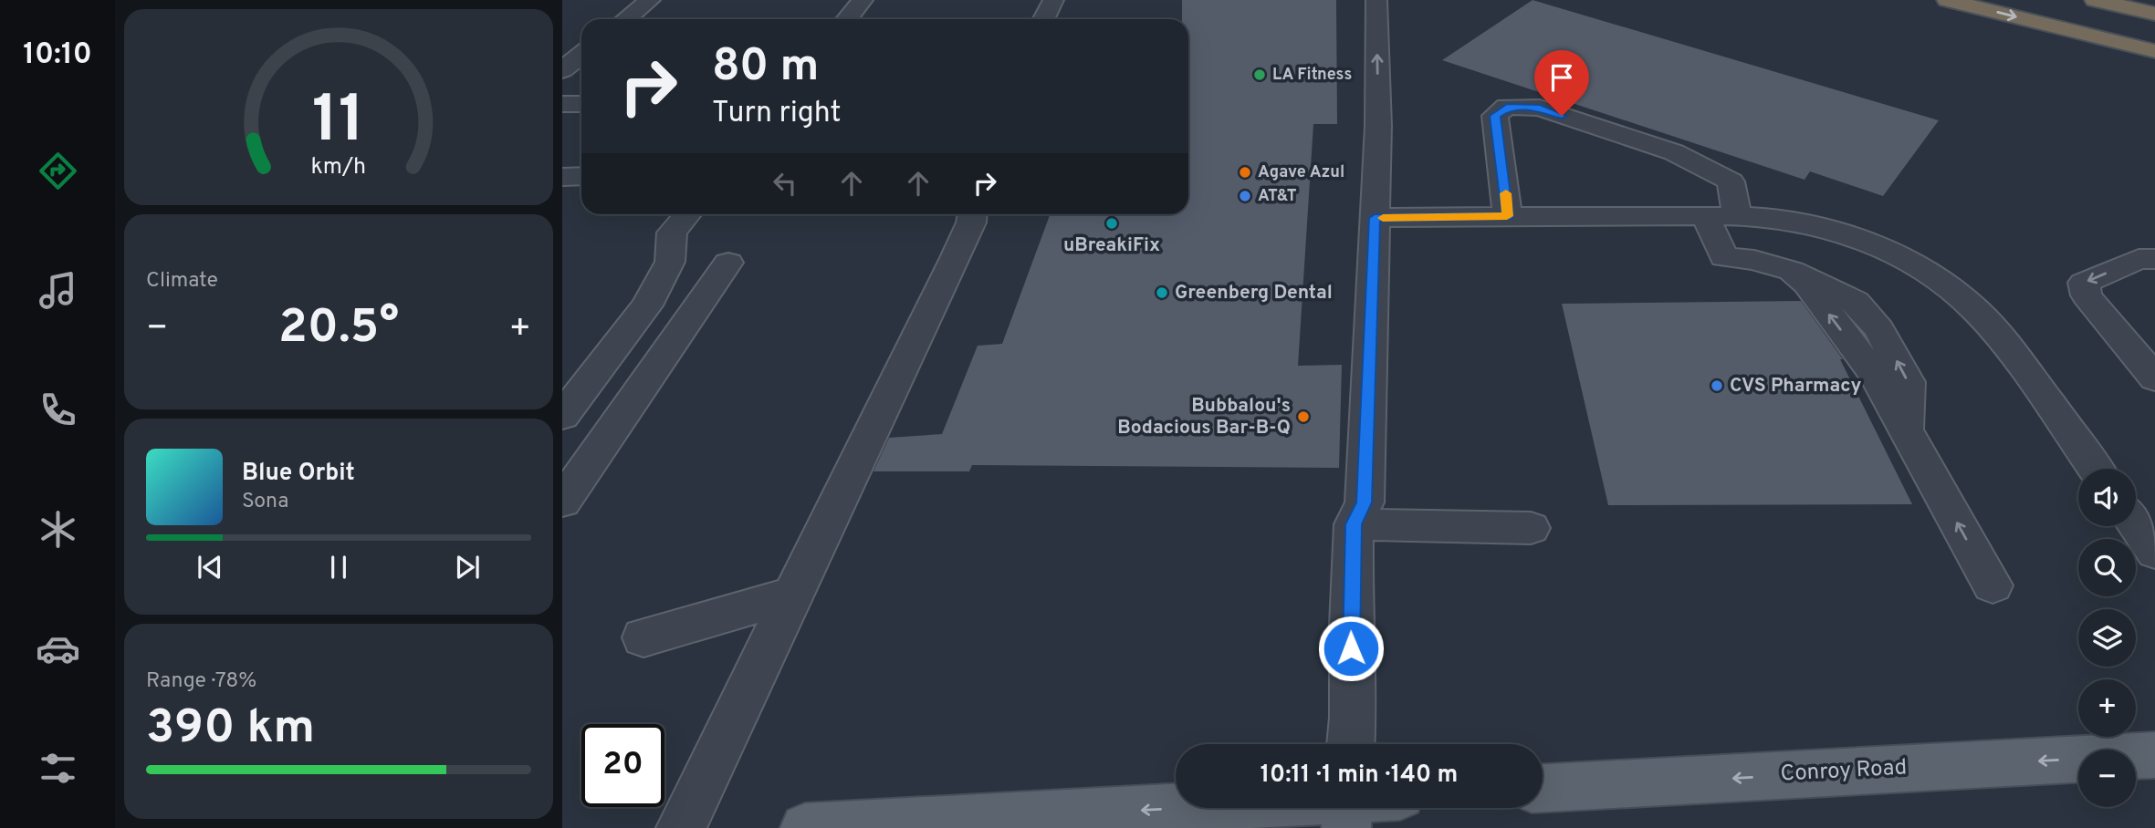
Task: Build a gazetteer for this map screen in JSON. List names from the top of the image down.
{
  "streets": {
    "main road": ["Conroy Road"]
  },
  "one_way": ["Conroy Road"],
  "places": [
    "LA Fitness",
    "Agave Azul",
    "AT&T",
    "uBreakiFix",
    "Greenberg Dental",
    "CVS Pharmacy",
    "Bubbalou's Bodacious Bar-B-Q"
  ],
  "page": {
    "tabs": "10:10",
    "turn": ["80 m", "Turn right"],
    "tile": [
      "Climate",
      ["Range · 78%", "390 km"]
    ],
    "heat": ["−", "20.5°", "+"],
    "song": ["Blue Orbit", "Sona"],
    "map_buttons": ["+", "−"],
    "limit": "20",
    "trip": "10:11 · 1 min · 140 m",
    "gauge": ["11", "km/h"]
  }
}
